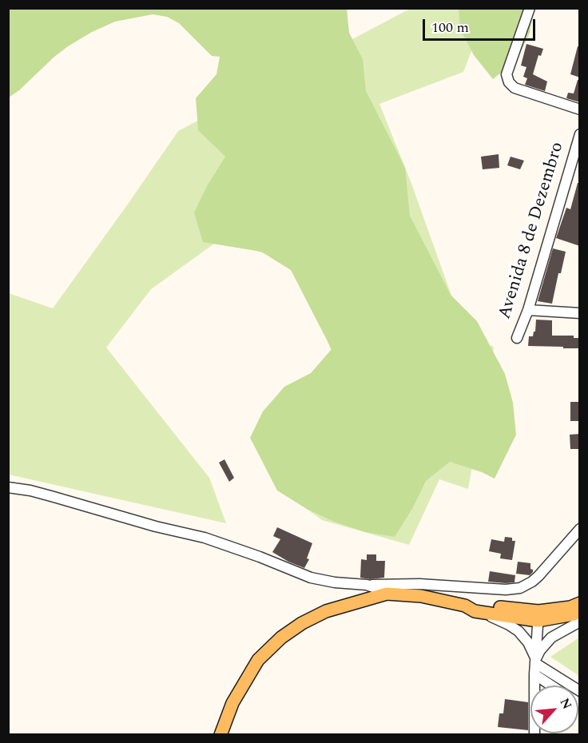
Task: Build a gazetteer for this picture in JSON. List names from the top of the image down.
{
  "streets": {
    "street": ["Avenida 8 de Dezembro"]
  },
  "scale_bar": "100 m",
  "north": "top right"
}
